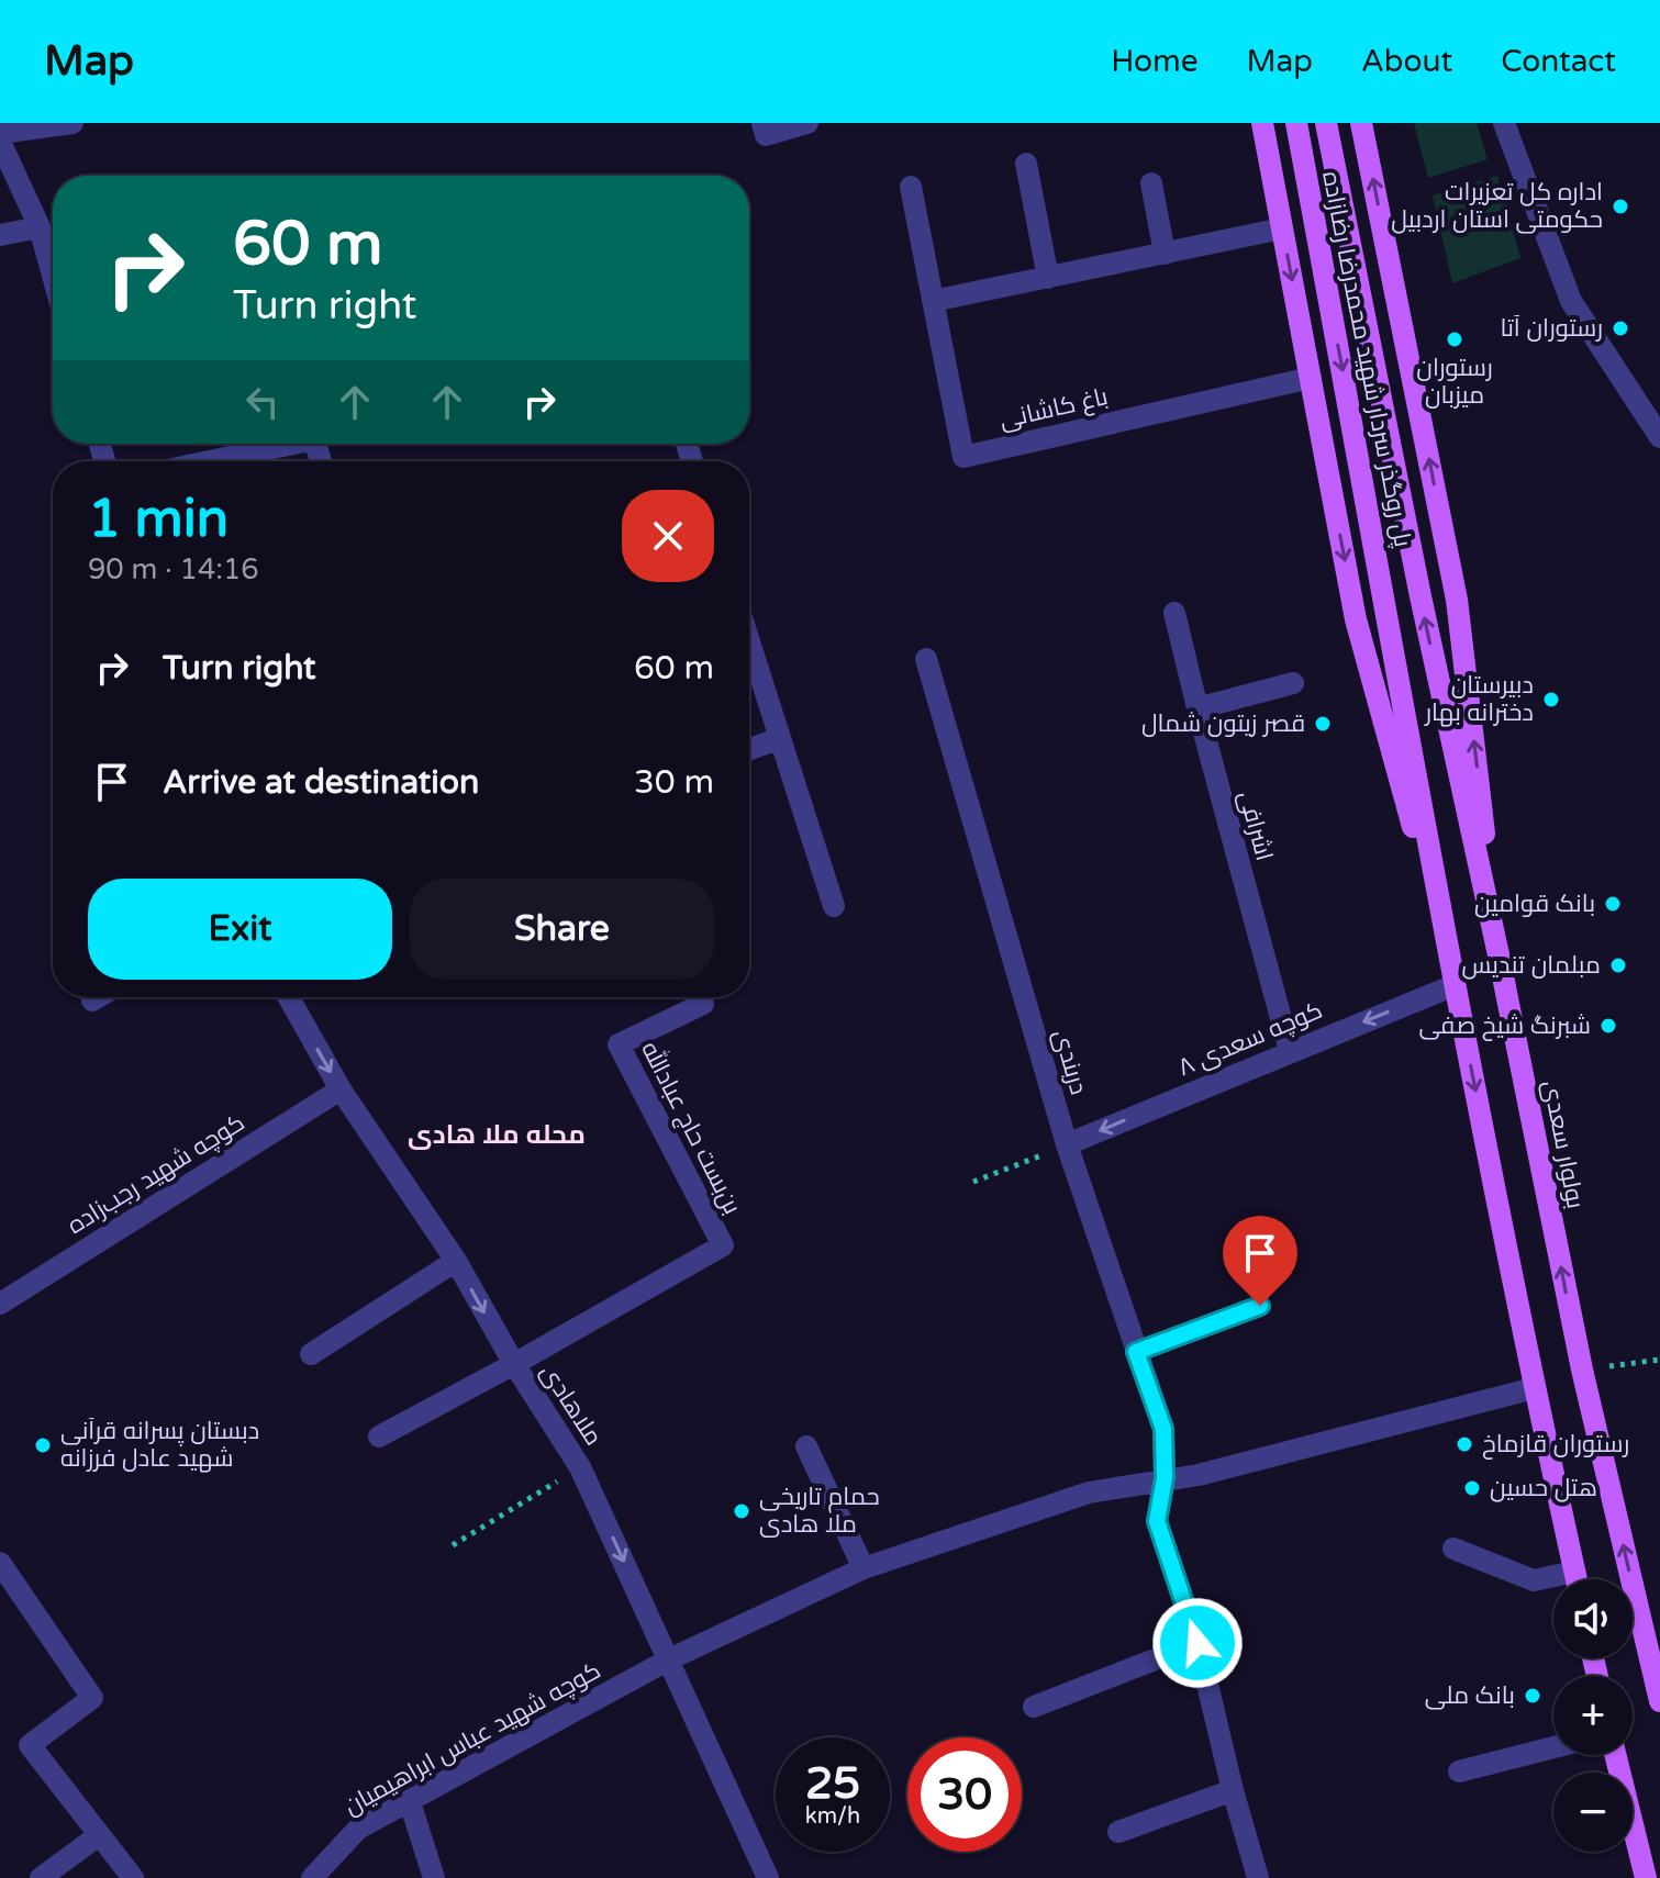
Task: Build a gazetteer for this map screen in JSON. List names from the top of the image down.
{
  "streets": {
    "main road": ["پل روگذر سردار شهید محمدرضا رضازاده", "بولوار سعدی"],
    "street": [
      "باغ کاشانی",
      "اشرافی",
      "کوچه سعدی ۸",
      "دربندی",
      "بن‌بست حاج عبادالله",
      "کوچه شهید رجب‌زاده",
      "ملاهادی",
      "کوچه شهید عباس ابراهیمیان"
    ]
  },
  "crossings": [
    ["پل روگذر سردار شهید محمدرضا رضازاده", "کوچه سعدی ۸"],
    ["پل روگذر سردار شهید محمدرضا رضازاده", "بولوار سعدی"],
    ["اشرافی", "کوچه سعدی ۸"],
    ["کوچه سعدی ۸", "دربندی"],
    ["بن‌بست حاج عبادالله", "ملاهادی"],
    ["کوچه شهید رجب‌زاده", "ملاهادی"],
    ["ملاهادی", "کوچه شهید عباس ابراهیمیان"]
  ],
  "one_way": ["کوچه سعدی ۸", "ملاهادی"],
  "districts": ["محله ملا هادی"],
  "places": [
    "اداره کل تعزیرات حکومتی استان اردبیل",
    "رستوران آتا",
    "رستوران میزبان",
    "دبیرستان دخترانه بهار",
    "قصر زیتون شمال",
    "بانک قوامین",
    "مبلمان تندیس",
    "شبرنگ شیخ صفی",
    "رستوران قازماخ",
    "دبستان پسرانه قرآنی شهید عادل فرزانه",
    "هتل حسین",
    "حمام تاریخی ملا هادی",
    "بانک ملی"
  ],
  "page": {
    "header": "Map",
    "nav": [
      "Home",
      "Map",
      "About",
      "Contact"
    ],
    "turn": ["60 m", "Turn right"],
    "heading": ["1 min", "90 m · 14:16"],
    "list": [
      {
        "name": "Turn right",
        "value": "60 m"
      },
      {
        "name": "Arrive at destination",
        "value": "30 m"
      }
    ],
    "buttons": ["Exit", "Share"],
    "map_buttons": ["+", "−"],
    "speed": "25 km/h",
    "limit": "30"
  }
}
